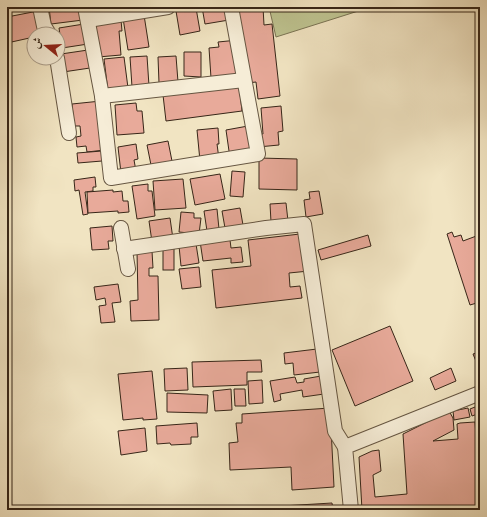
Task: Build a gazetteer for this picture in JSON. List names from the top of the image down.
{
  "north": "left"
}
